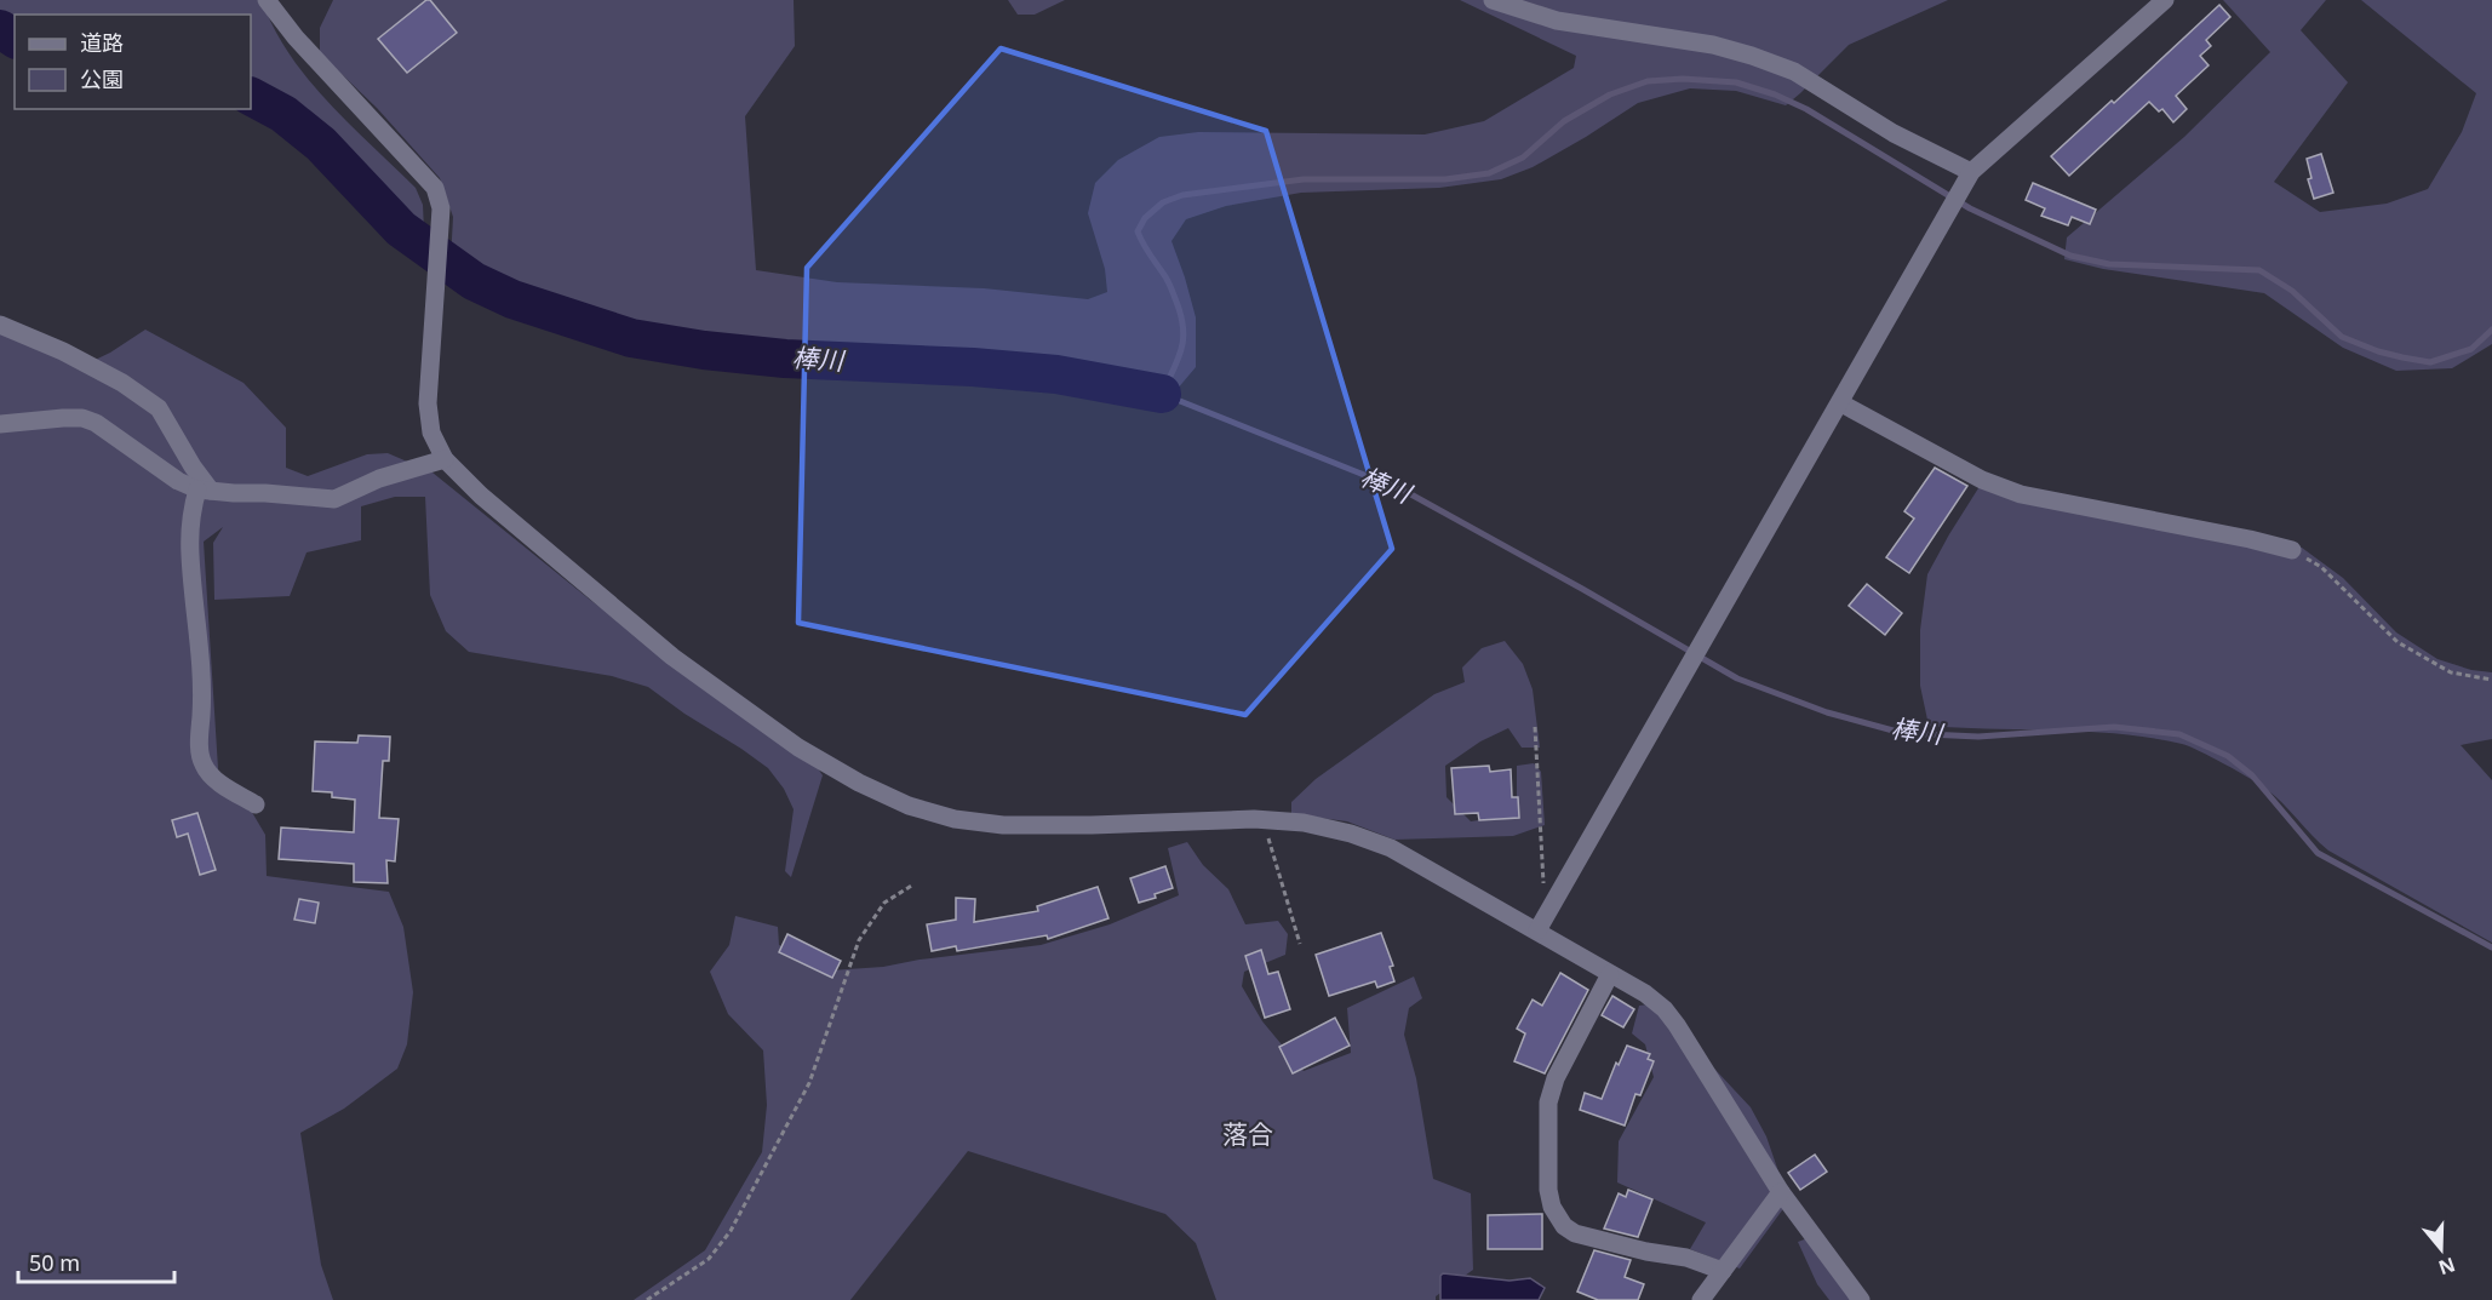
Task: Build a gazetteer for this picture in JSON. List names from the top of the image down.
{
  "districts": ["落合"],
  "water": ["棒川"],
  "legend": ["道路", "公園"],
  "scale_bar": "50 m",
  "north": "bottom"
}
